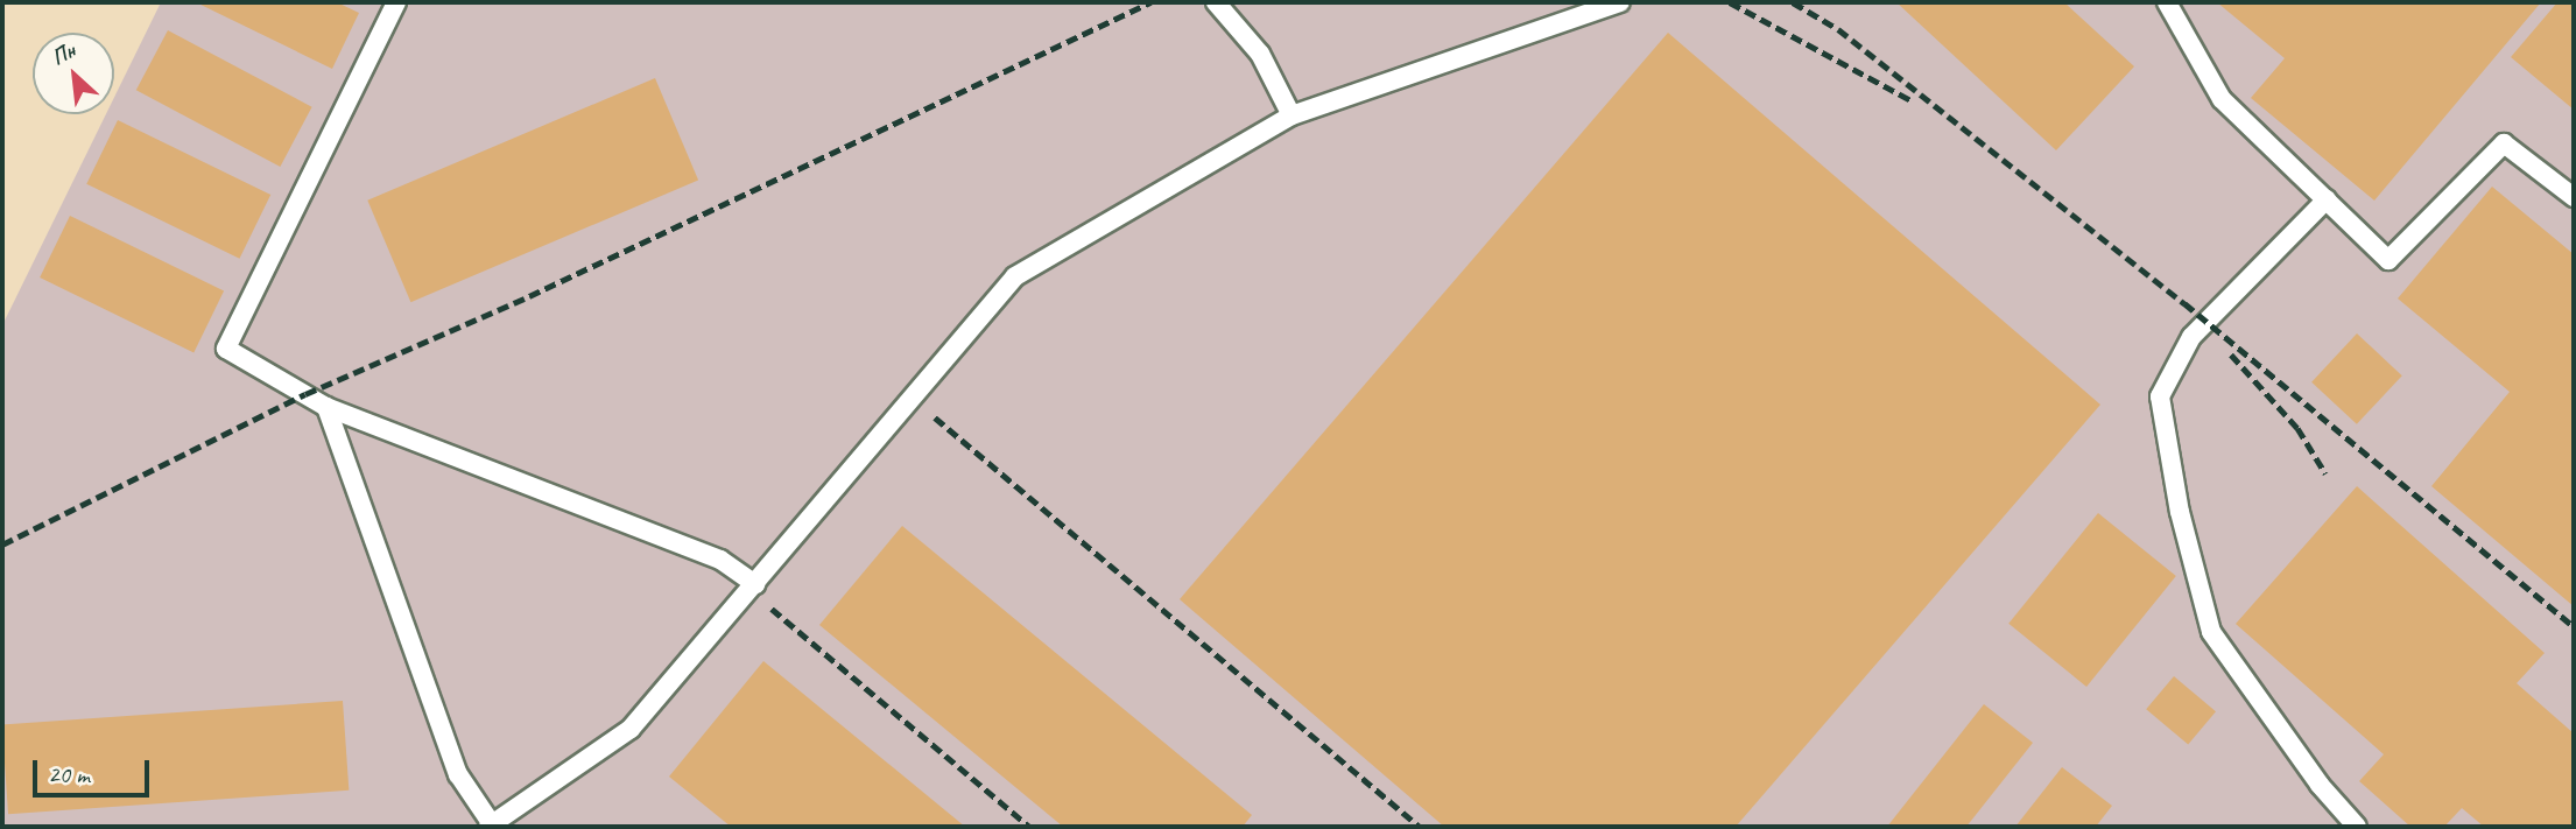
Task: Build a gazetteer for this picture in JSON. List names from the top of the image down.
{
  "scale_bar": "20 m",
  "north": "top left"
}
